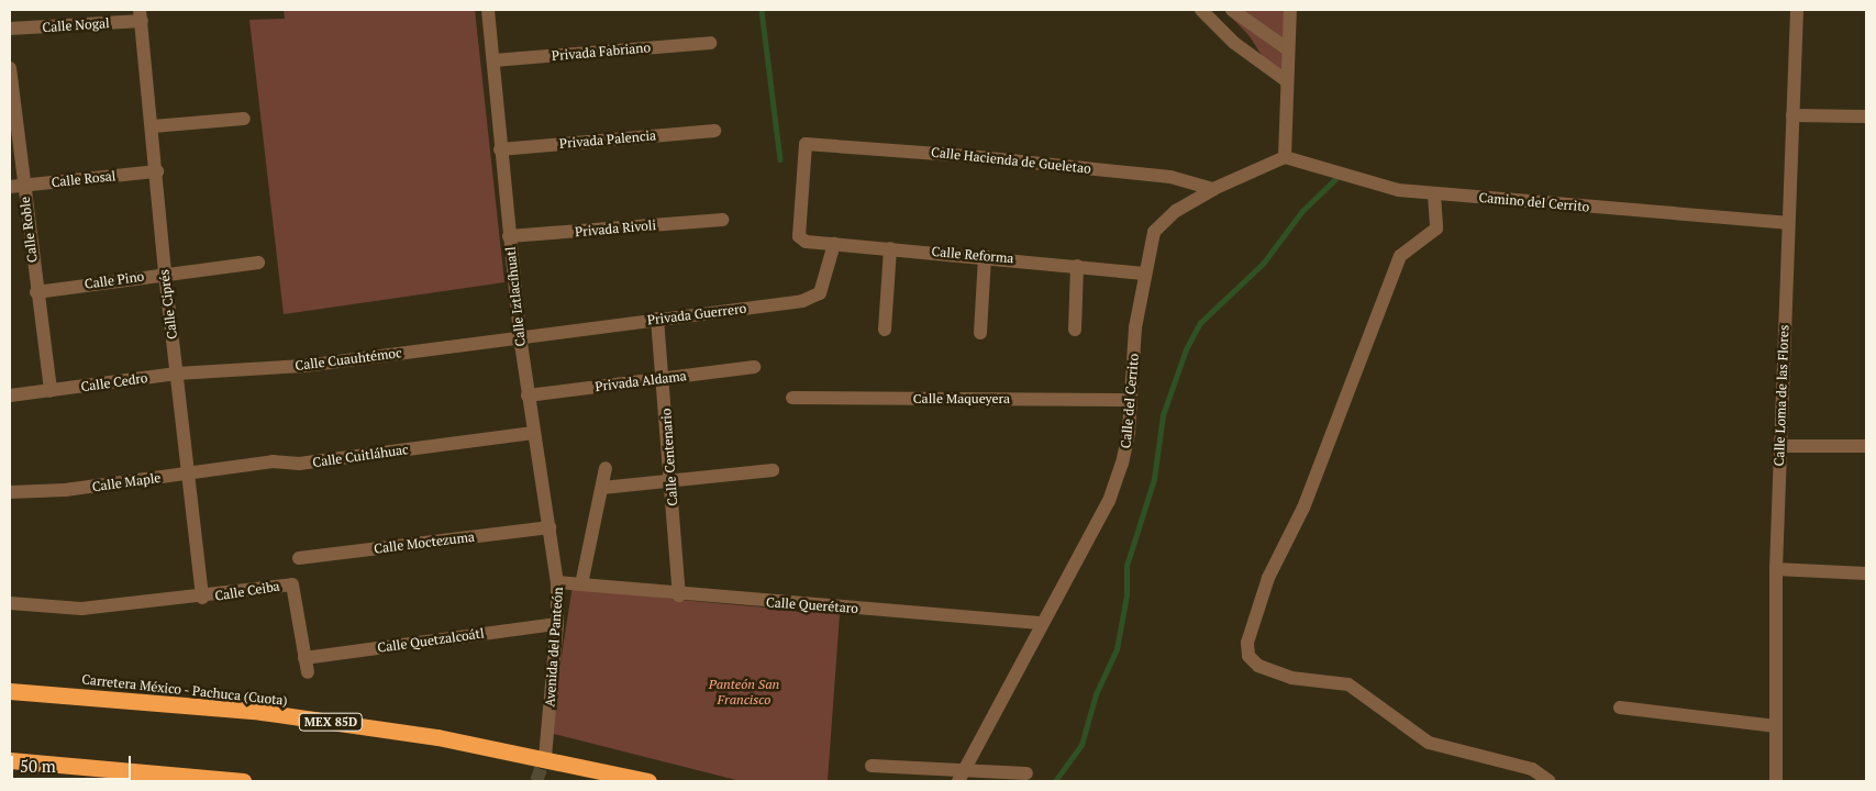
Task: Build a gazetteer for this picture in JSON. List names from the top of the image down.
{
  "streets": {
    "highway": ["Carretera México - Pachuca (Cuota)", "MEX 85D"],
    "street": [
      "Calle Nogal",
      "Privada Fabriano",
      "Privada Palencia",
      "Calle Hacienda de Gueletao",
      "Calle Rosal",
      "Camino del Cerrito",
      "Privada Rivoli",
      "Calle Roble",
      "Calle Reforma",
      "Calle Pino",
      "Calle Iztlacíhuatl",
      "Calle Ciprés",
      "Privada Guerrero",
      "Calle Cuauhtémoc",
      "Privada Aldama",
      "Calle Cedro",
      "Calle Loma de las Flores",
      "Calle Maqueyera",
      "Calle del Cerrito",
      "Calle Cuitláhuac",
      "Calle Centenario",
      "Calle Maple",
      "Calle Moctezuma",
      "Calle Ceiba",
      "Calle Querétaro",
      "Calle Quetzalcoátl",
      "Avenida del Panteón"
    ]
  },
  "crossings": [
    ["Calle Nogal", "Calle Ciprés"],
    ["Privada Fabriano", "Calle Iztlacíhuatl"],
    ["Privada Palencia", "Calle Iztlacíhuatl"],
    ["Calle Hacienda de Gueletao", "Calle Reforma"],
    ["Calle Hacienda de Gueletao", "Calle del Cerrito"],
    ["Calle Rosal", "Calle Roble"],
    ["Calle Rosal", "Calle Ciprés"],
    ["Camino del Cerrito", "Calle Loma de las Flores"],
    ["Camino del Cerrito", "Calle del Cerrito"],
    ["Privada Rivoli", "Calle Iztlacíhuatl"],
    ["Calle Roble", "Calle Pino"],
    ["Calle Roble", "Calle Cedro"],
    ["Calle Reforma", "Privada Guerrero"],
    ["Calle Reforma", "Calle del Cerrito"],
    ["Calle Pino", "Calle Ciprés"],
    ["Calle Iztlacíhuatl", "Privada Guerrero"],
    ["Calle Iztlacíhuatl", "Calle Cuauhtémoc"],
    ["Calle Iztlacíhuatl", "Privada Aldama"],
    ["Calle Iztlacíhuatl", "Calle Cuitláhuac"],
    ["Calle Iztlacíhuatl", "Calle Moctezuma"],
    ["Calle Iztlacíhuatl", "Avenida del Panteón"],
    ["Calle Ciprés", "Calle Cuauhtémoc"],
    ["Calle Ciprés", "Calle Cedro"],
    ["Calle Ciprés", "Calle Cuitláhuac"],
    ["Calle Ciprés", "Calle Maple"],
    ["Calle Ciprés", "Calle Ceiba"],
    ["Privada Guerrero", "Calle Cuauhtémoc"],
    ["Privada Guerrero", "Calle Centenario"],
    ["Calle Cuauhtémoc", "Calle Cedro"],
    ["Privada Aldama", "Calle Centenario"],
    ["Calle Maqueyera", "Calle del Cerrito"],
    ["Calle del Cerrito", "Calle Querétaro"],
    ["Calle Cuitláhuac", "Calle Maple"],
    ["Calle Centenario", "Calle Querétaro"],
    ["Calle Ceiba", "Calle Quetzalcoátl"],
    ["Calle Querétaro", "Avenida del Panteón"],
    ["Calle Quetzalcoátl", "Avenida del Panteón"]
  ],
  "parks": ["Panteón San Francisco"],
  "scale_bar": "50 m"
}
